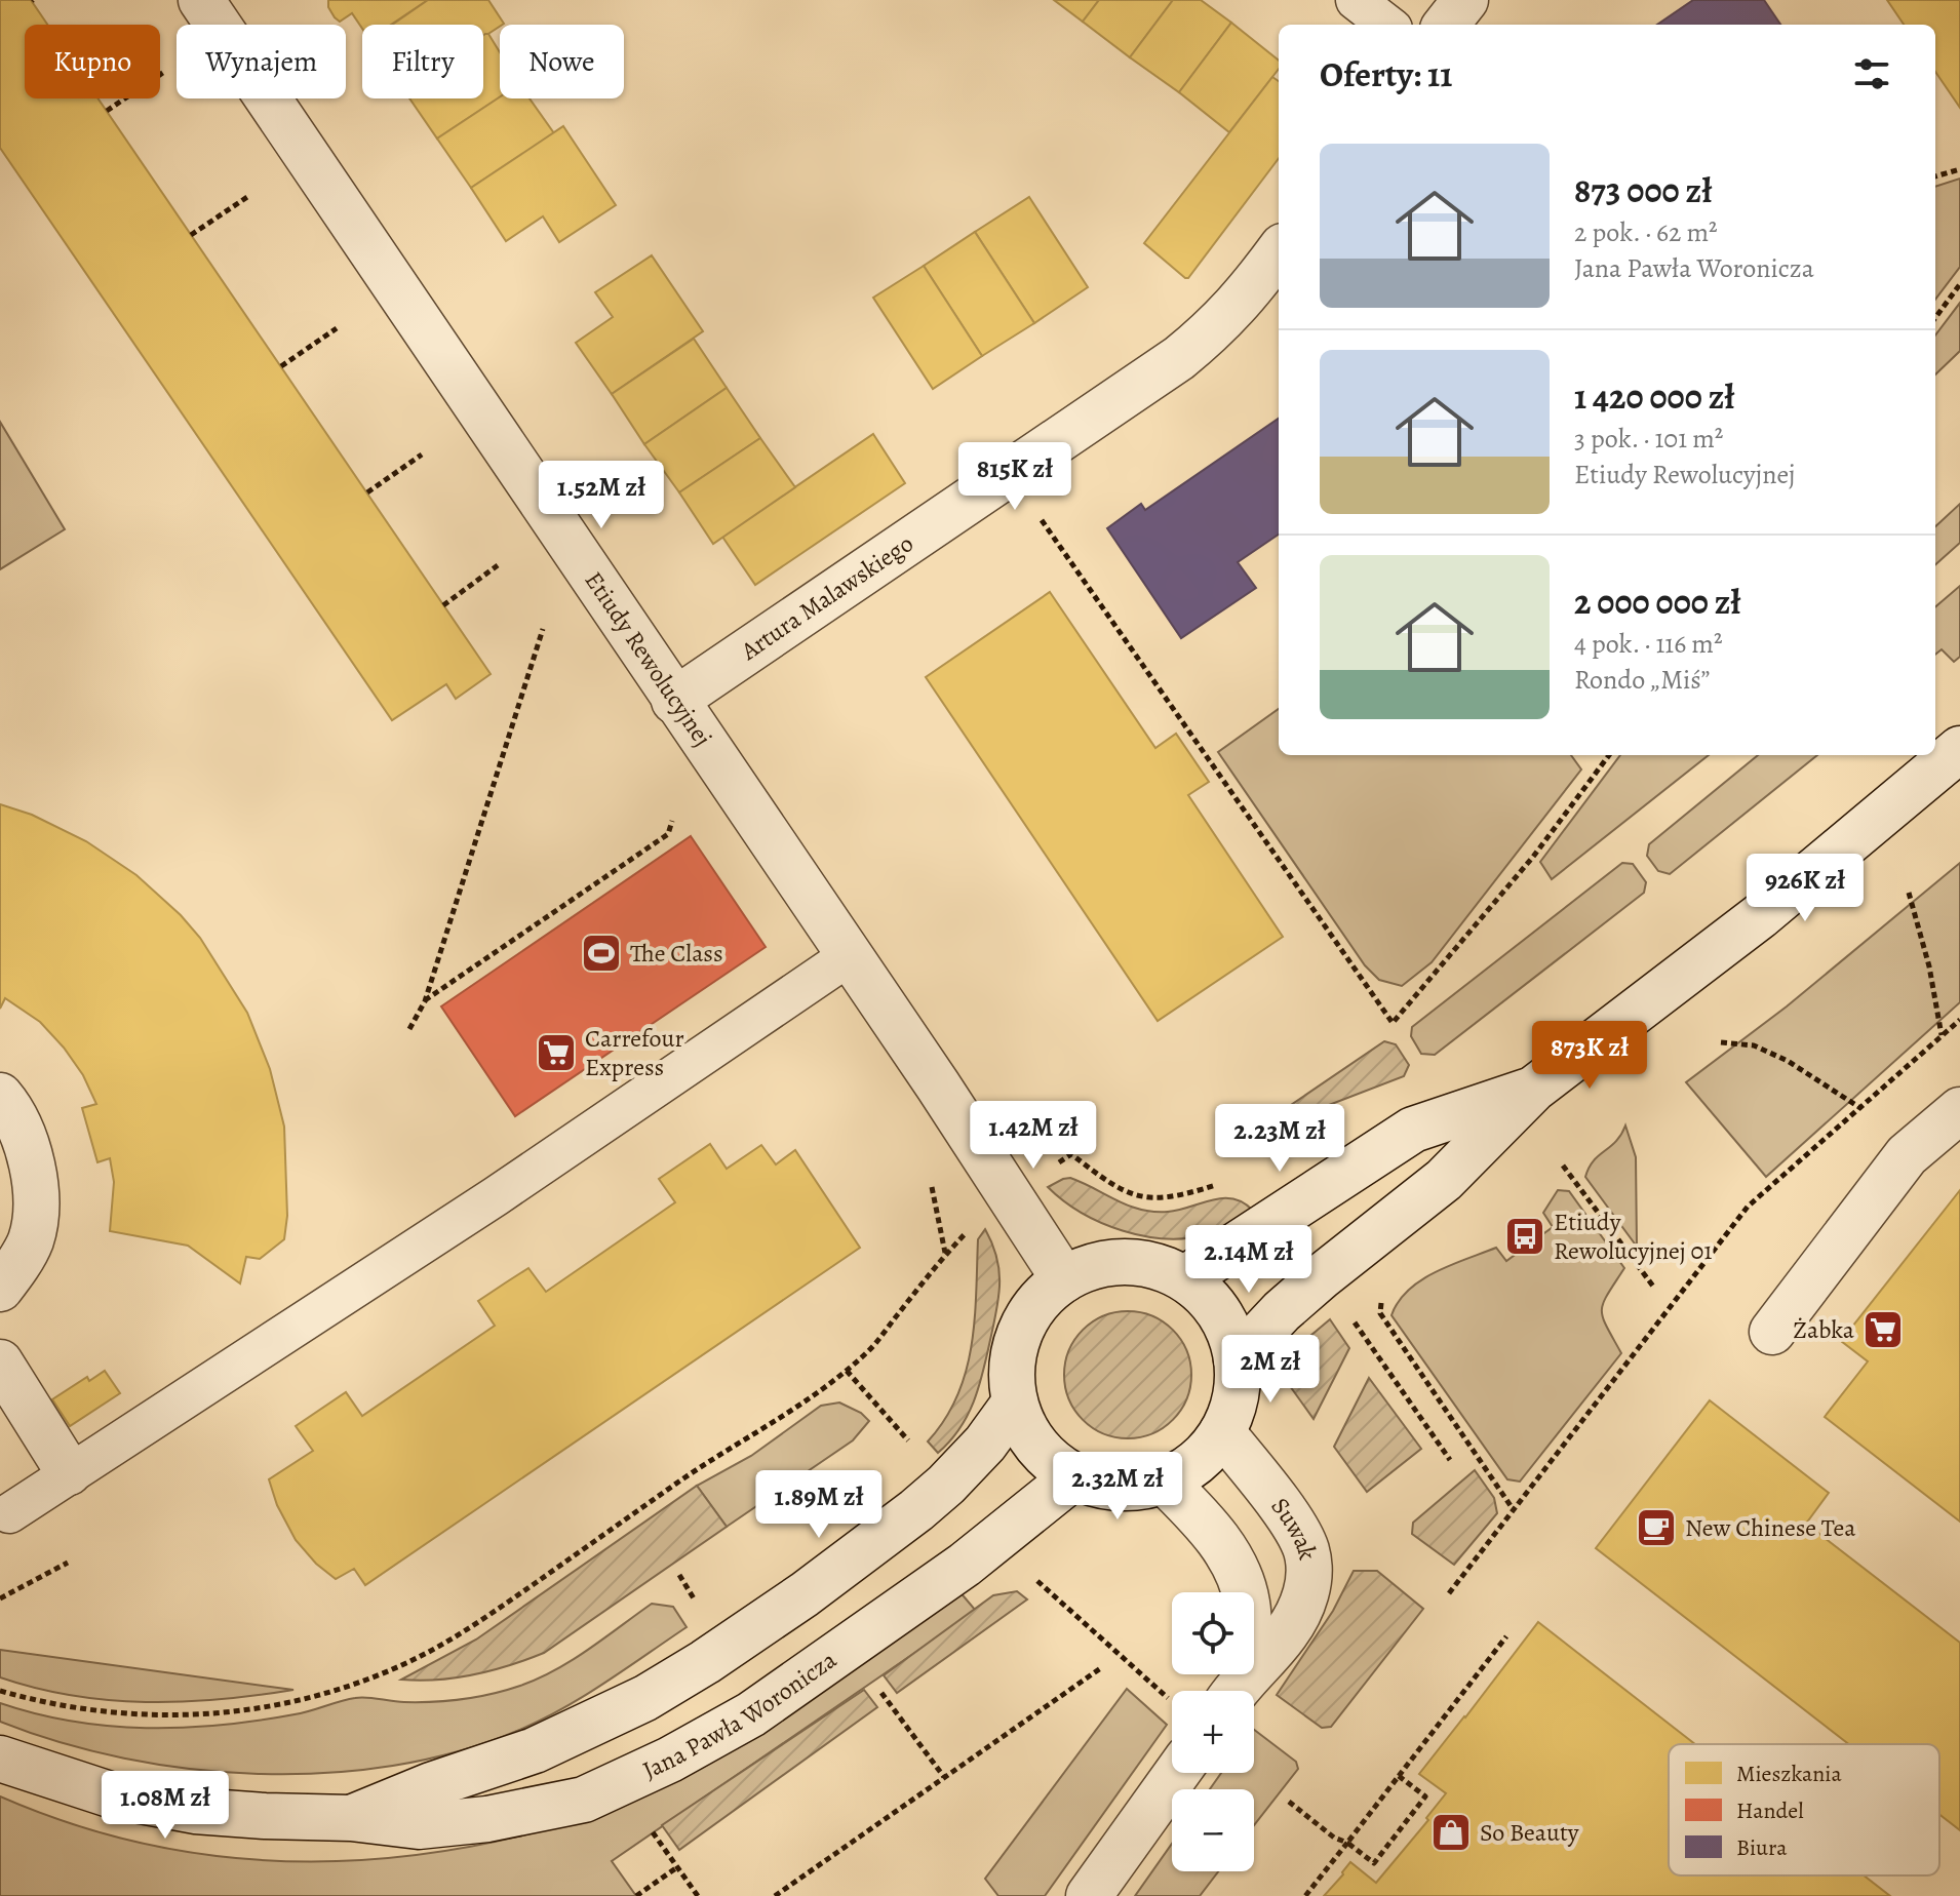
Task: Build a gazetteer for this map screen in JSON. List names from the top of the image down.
{
  "streets": {
    "street": [
      "Artura Malawskiego",
      "Etiudy Rewolucyjnej",
      "Suwak",
      "Jana Pawła Woronicza"
    ]
  },
  "crossings": [
    ["Artura Malawskiego", "Etiudy Rewolucyjnej"],
    ["Etiudy Rewolucyjnej", "Suwak"],
    ["Etiudy Rewolucyjnej", "Jana Pawła Woronicza"],
    ["Suwak", "Jana Pawła Woronicza"]
  ],
  "places": {
    "sports": ["The Class"],
    "supermarket": ["Carrefour Express", "Żabka"],
    "bus stop": ["Etiudy Rewolucyjnej 01"],
    "cafe": ["New Chinese Tea"],
    "shop": ["So Beauty"]
  },
  "legend": ["Mieszkania", "Handel", "Biura"],
  "page": {
    "chip": [
      "Kupno",
      "Wynajem",
      "Filtry",
      "Nowe"
    ],
    "heading": "Oferty: 11",
    "list": [
      {
        "name": "873 000 zł",
        "note": "2 pok. · 62 m² · Jana Pawła Woronicza"
      },
      {
        "name": "1 420 000 zł",
        "note": "3 pok. · 101 m² · Etiudy Rewolucyjnej"
      },
      {
        "name": "2 000 000 zł",
        "note": "4 pok. · 116 m² · Rondo „Miś”"
      }
    ],
    "price": [
      "815K zł",
      "1.52M zł",
      "926K zł",
      "873K zł",
      "1.42M zł",
      "2.23M zł",
      "2.14M zł",
      "2M zł",
      "2.32M zł",
      "1.89M zł",
      "1.08M zł"
    ],
    "map_buttons": ["+", "−"]
  }
}
